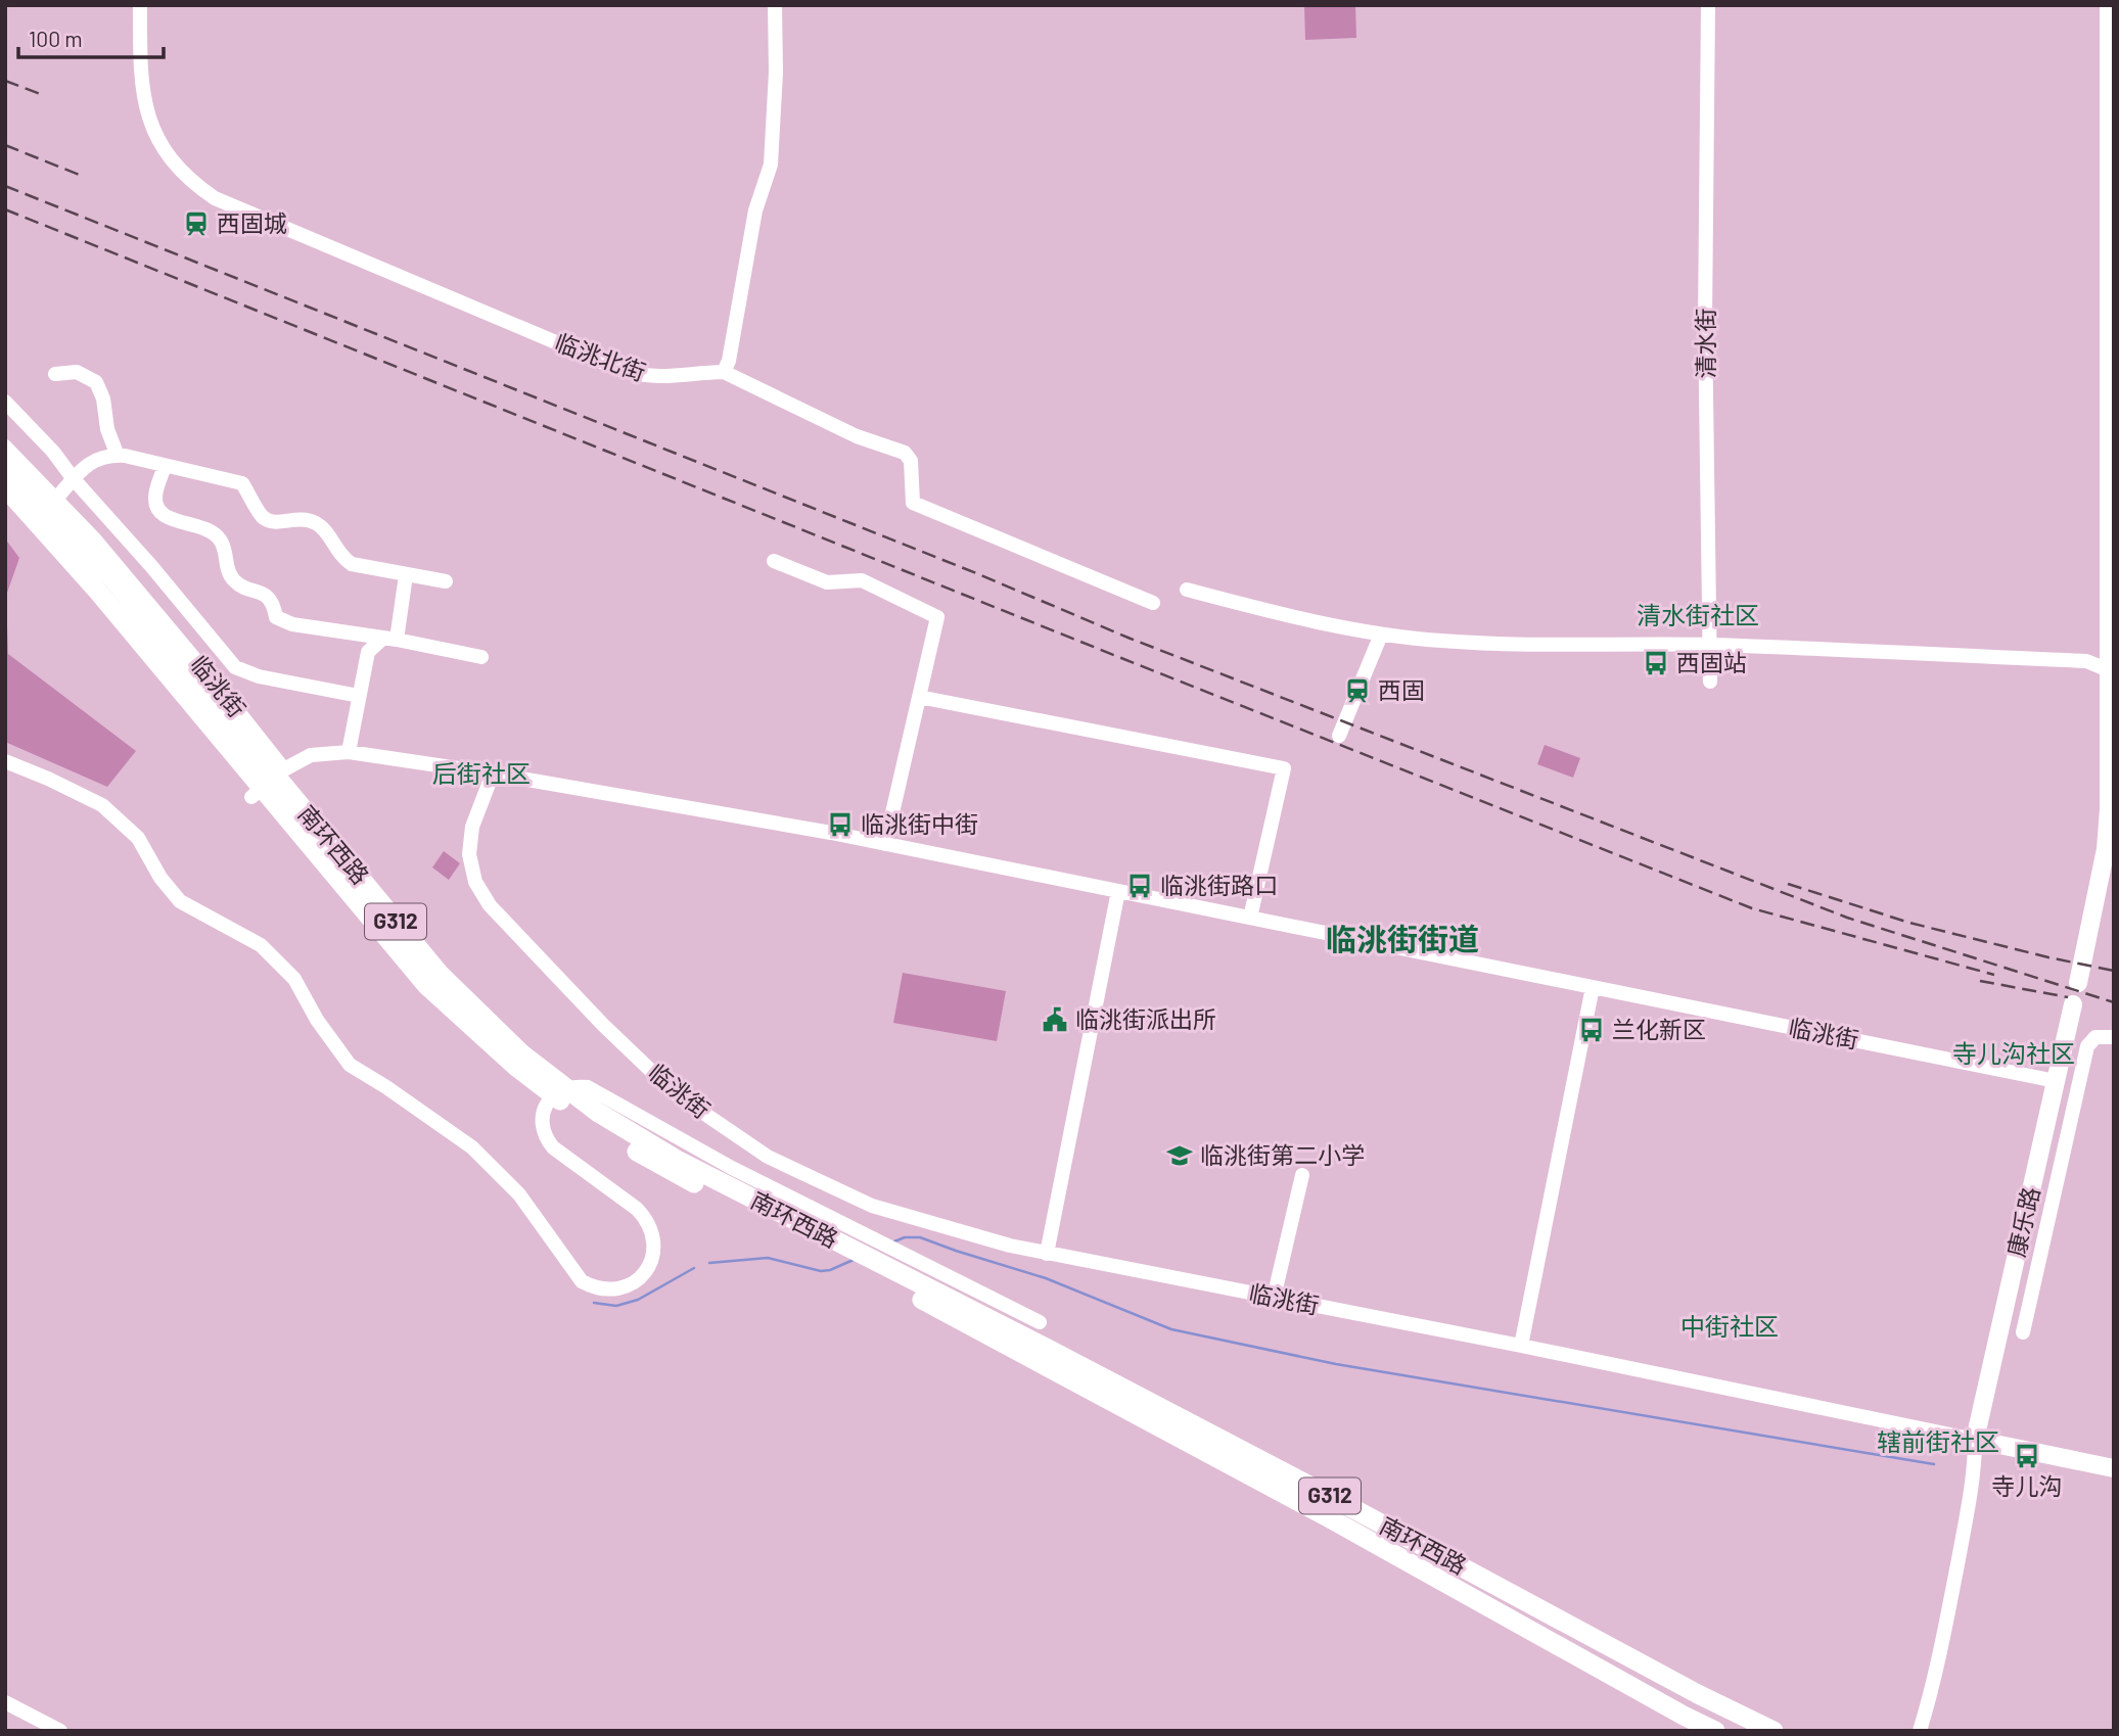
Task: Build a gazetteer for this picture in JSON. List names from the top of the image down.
{
  "streets": {
    "highway": ["南环西路", "G312"],
    "main road": ["康乐路"],
    "street": ["清水街", "临洮北街", "临洮街"]
  },
  "crossings": [
    ["临洮街", "康乐路"]
  ],
  "districts": [
    "清水街社区",
    "后街社区",
    "临洮街街道",
    "寺儿沟社区",
    "中街社区",
    "辖前街社区"
  ],
  "places": {
    "station": ["西固城", "西固"],
    "bus stop": [
      "西固站",
      "临洮街中街",
      "临洮街路口",
      "兰化新区",
      "寺儿沟"
    ],
    "public building": ["临洮街派出所"],
    "school or university": ["临洮街第二小学"]
  },
  "scale_bar": "100 m"
}
